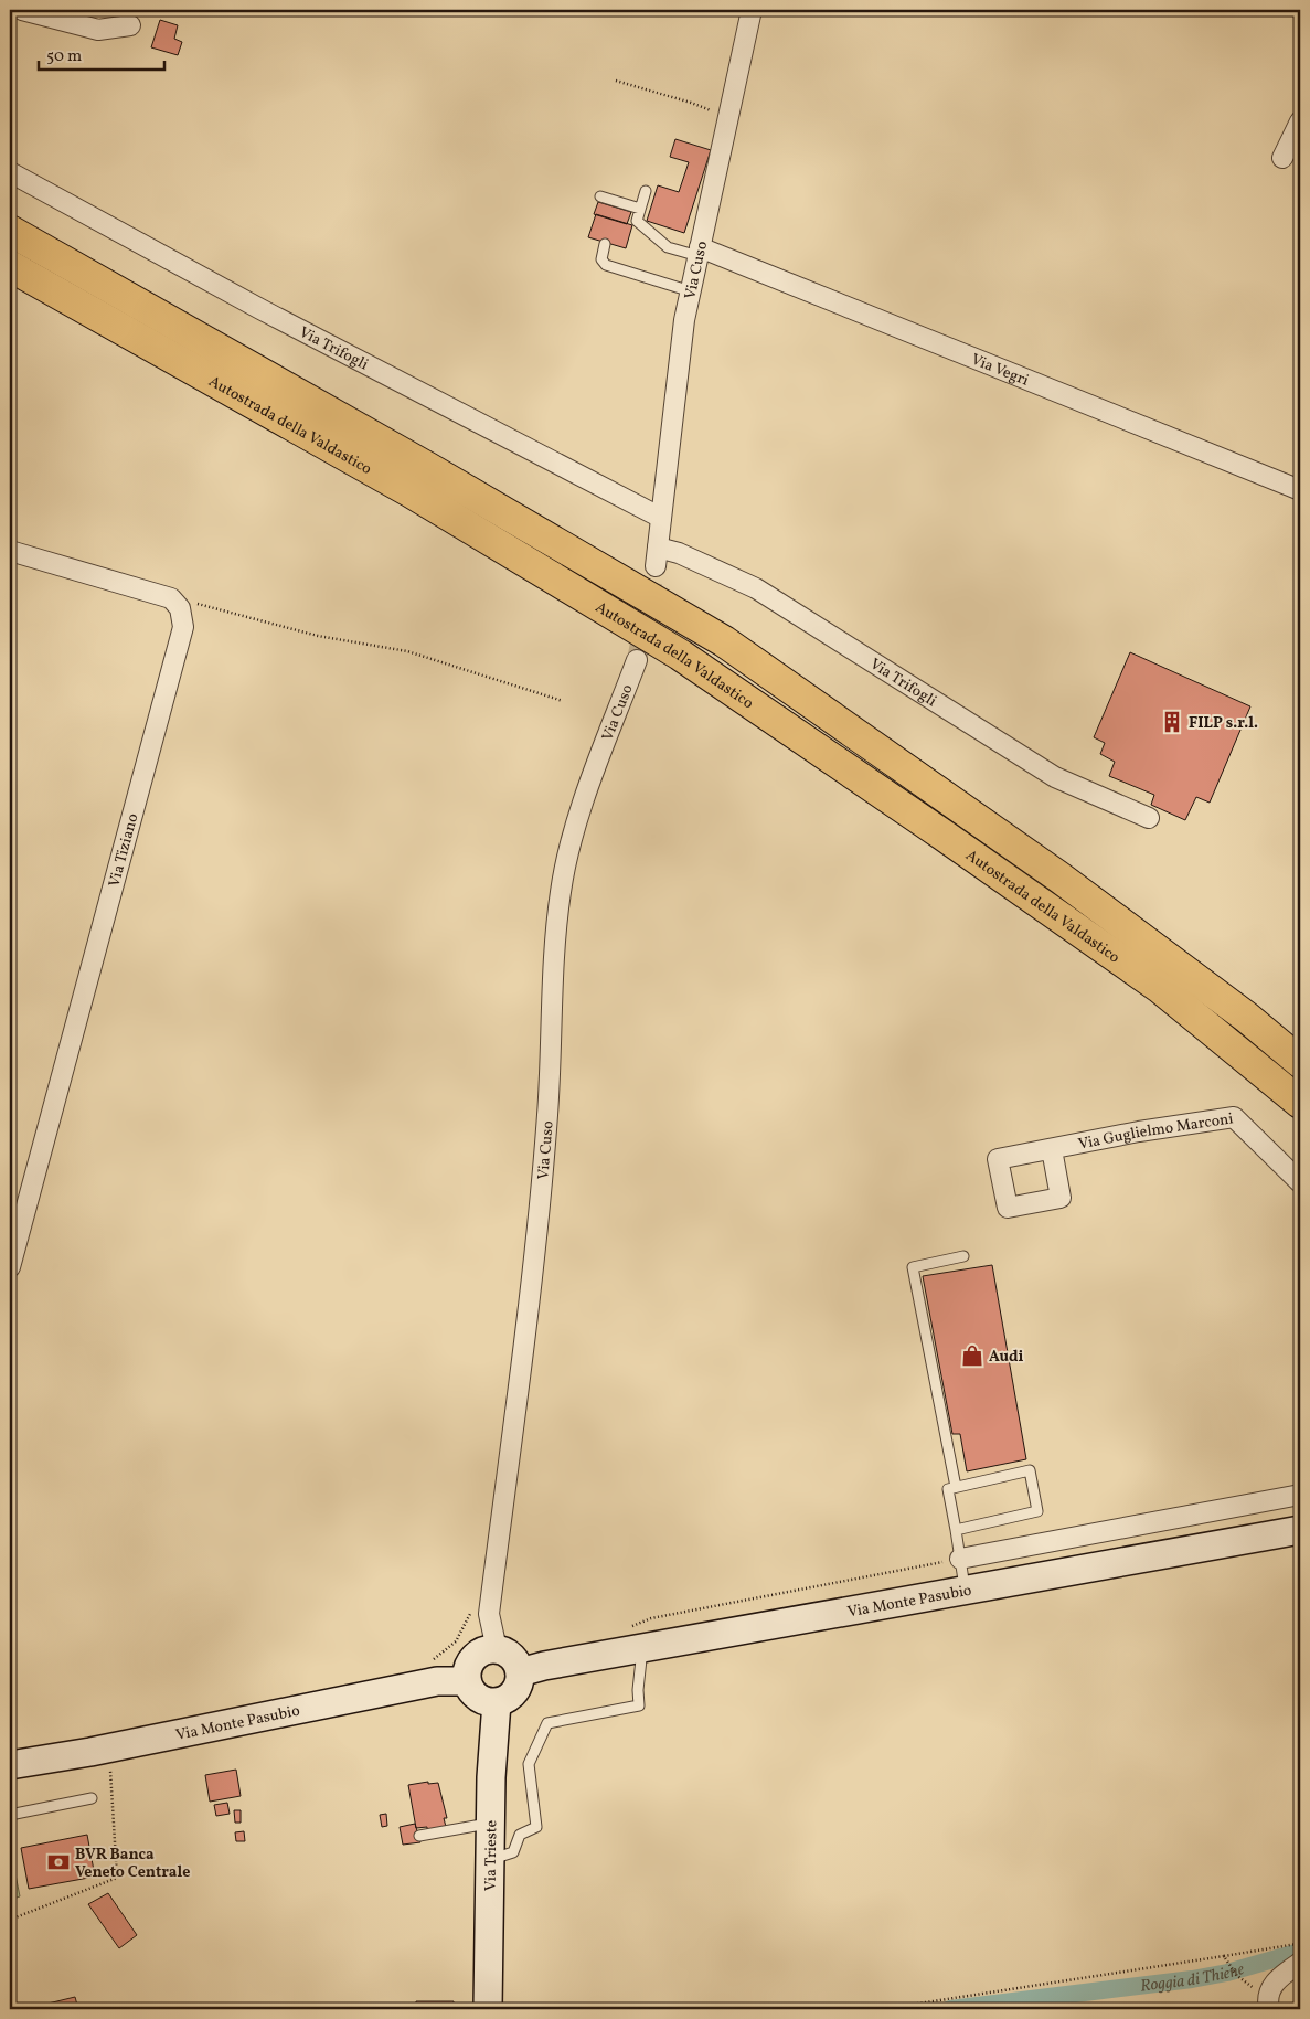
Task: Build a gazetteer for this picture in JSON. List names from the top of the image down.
{
  "streets": {
    "highway": ["Autostrada della Valdastico"],
    "main road": ["Via Monte Pasubio", "Via Trieste"],
    "street": [
      "Via Cuso",
      "Via Trifogli",
      "Via Vegri",
      "Via Tiziano",
      "Via Guglielmo Marconi"
    ]
  },
  "crossings": [
    ["Via Cuso", "Via Trifogli"],
    ["Via Cuso", "Via Vegri"],
    ["Via Cuso", "Via Monte Pasubio"],
    ["Via Cuso", "Via Trieste"],
    ["Via Monte Pasubio", "Via Trieste"]
  ],
  "water": ["Roggia di Thiene"],
  "places": {
    "building": ["FILP s.r.l."],
    "shop": ["Audi"],
    "bank": ["BVR Banca Veneto Centrale"]
  },
  "scale_bar": "50 m"
}
